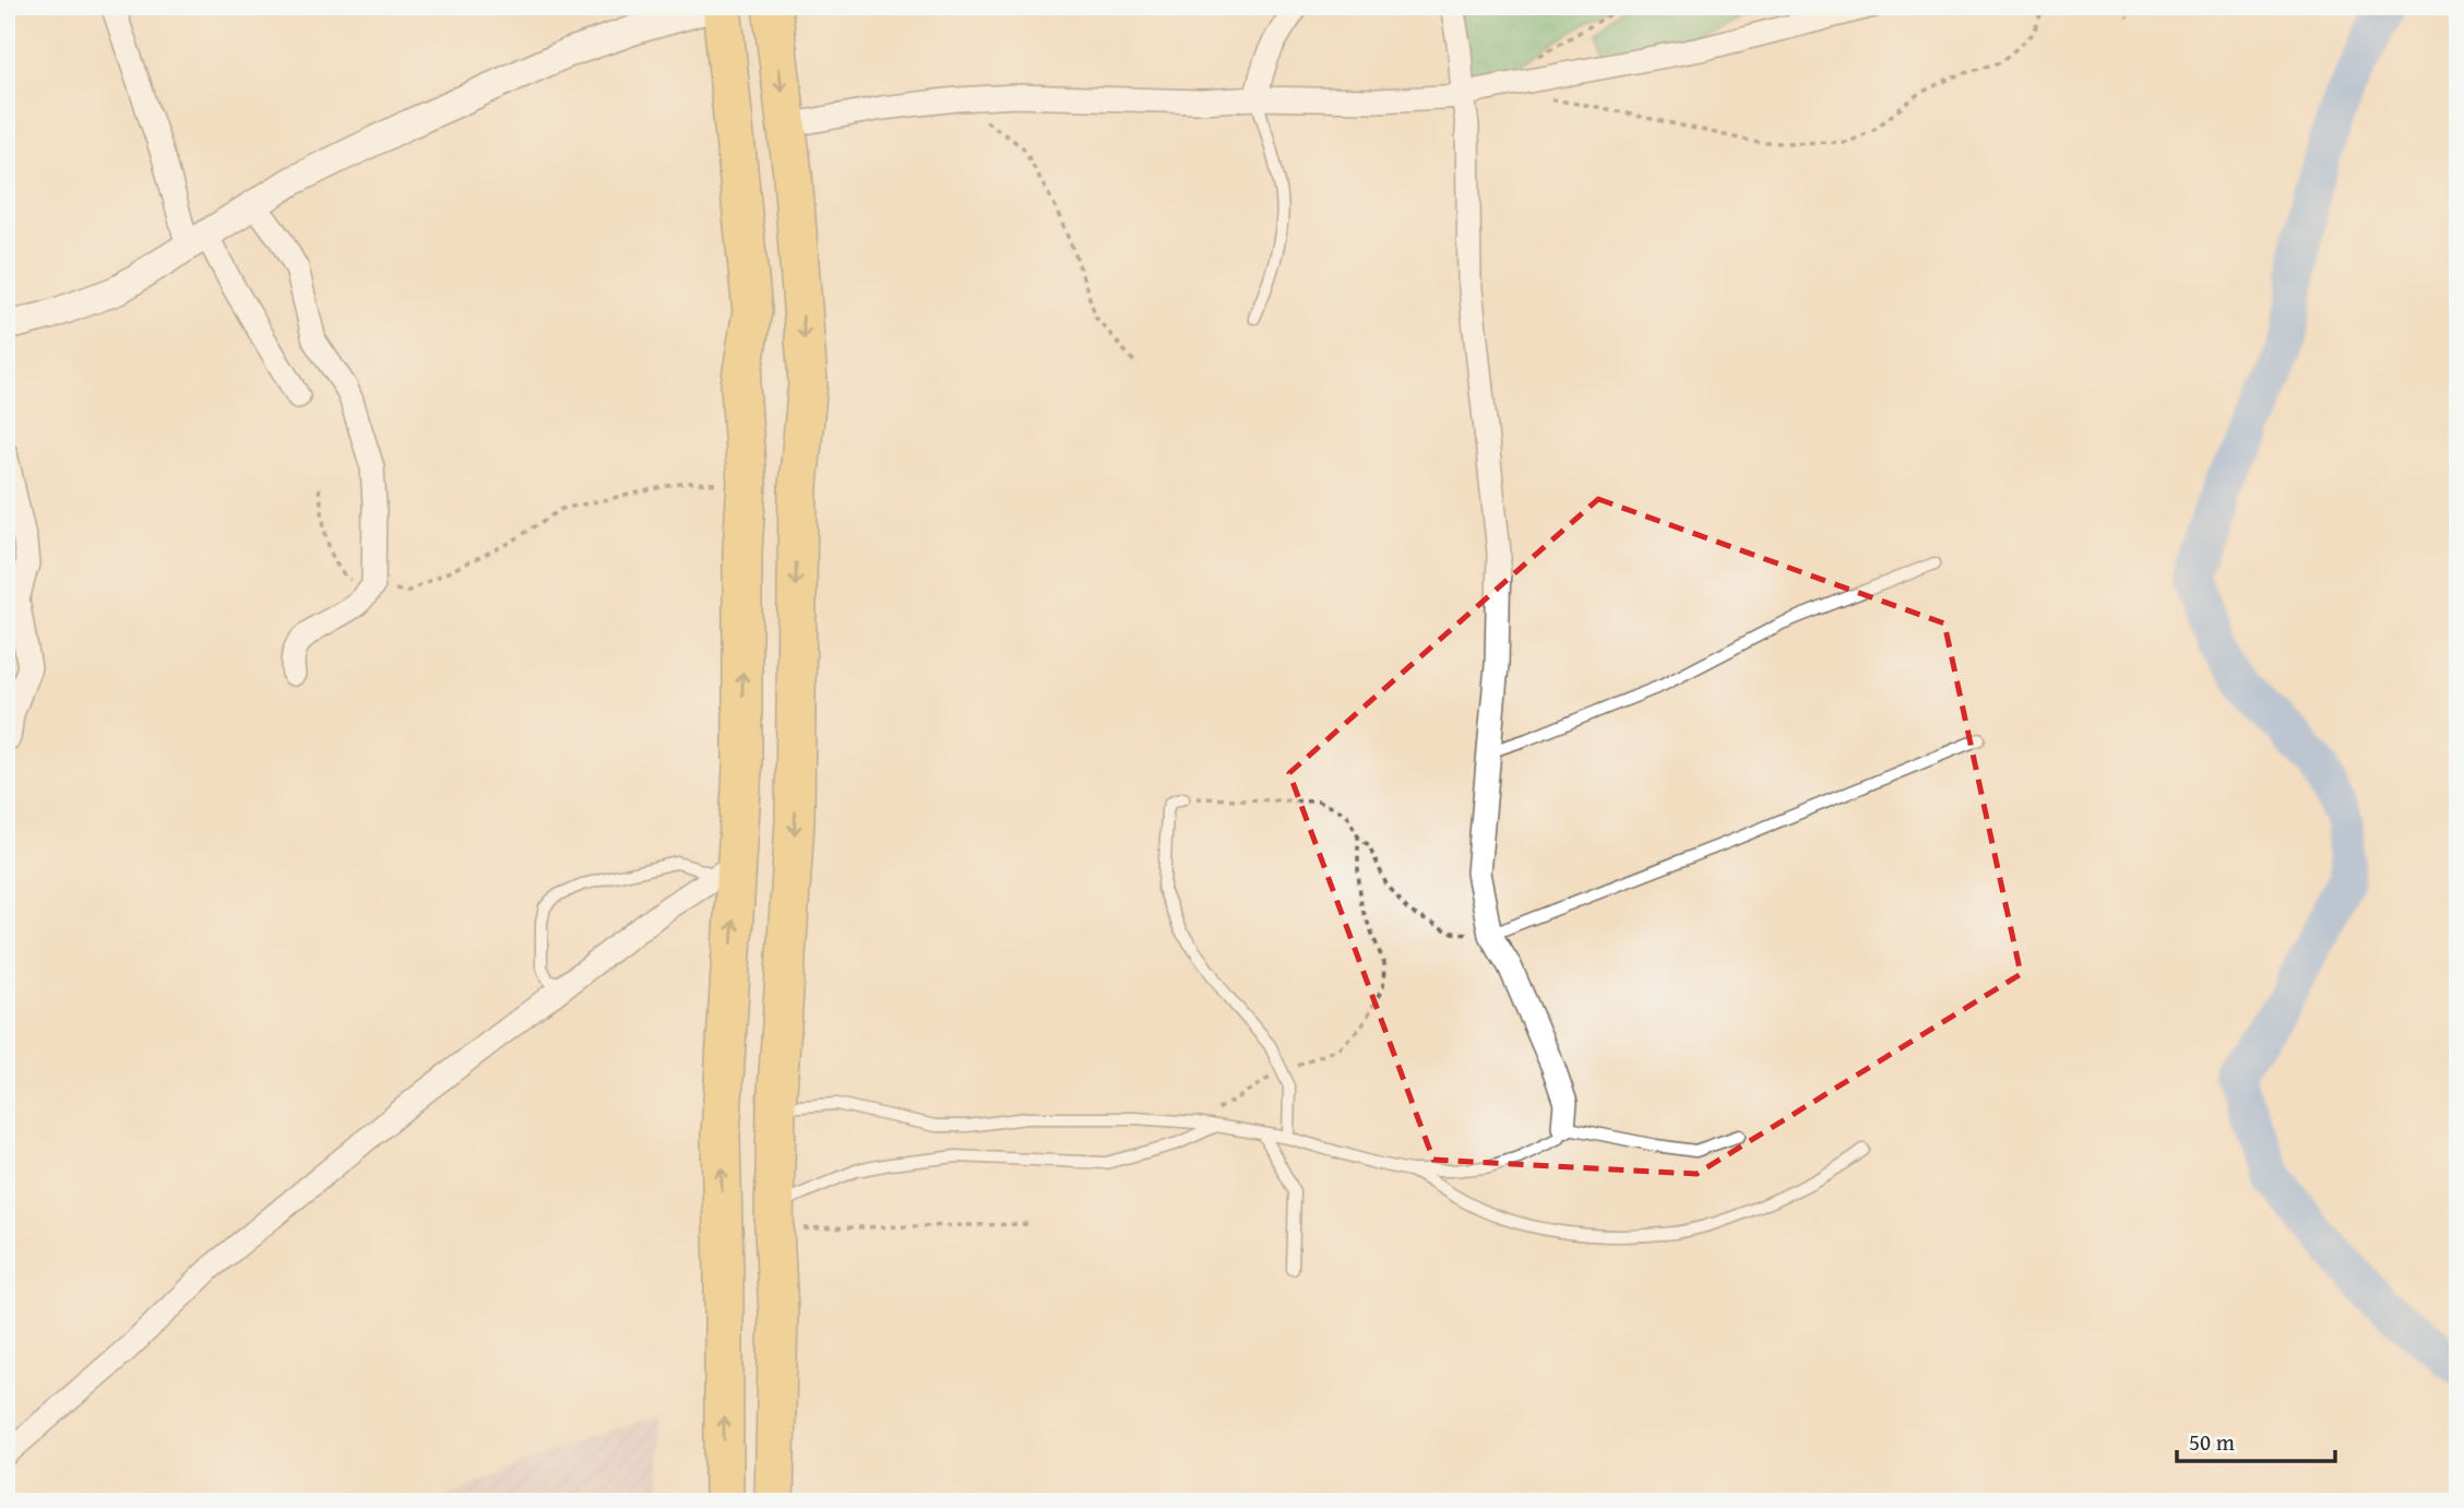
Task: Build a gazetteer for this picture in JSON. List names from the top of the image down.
{
  "scale_bar": "50 m"
}
